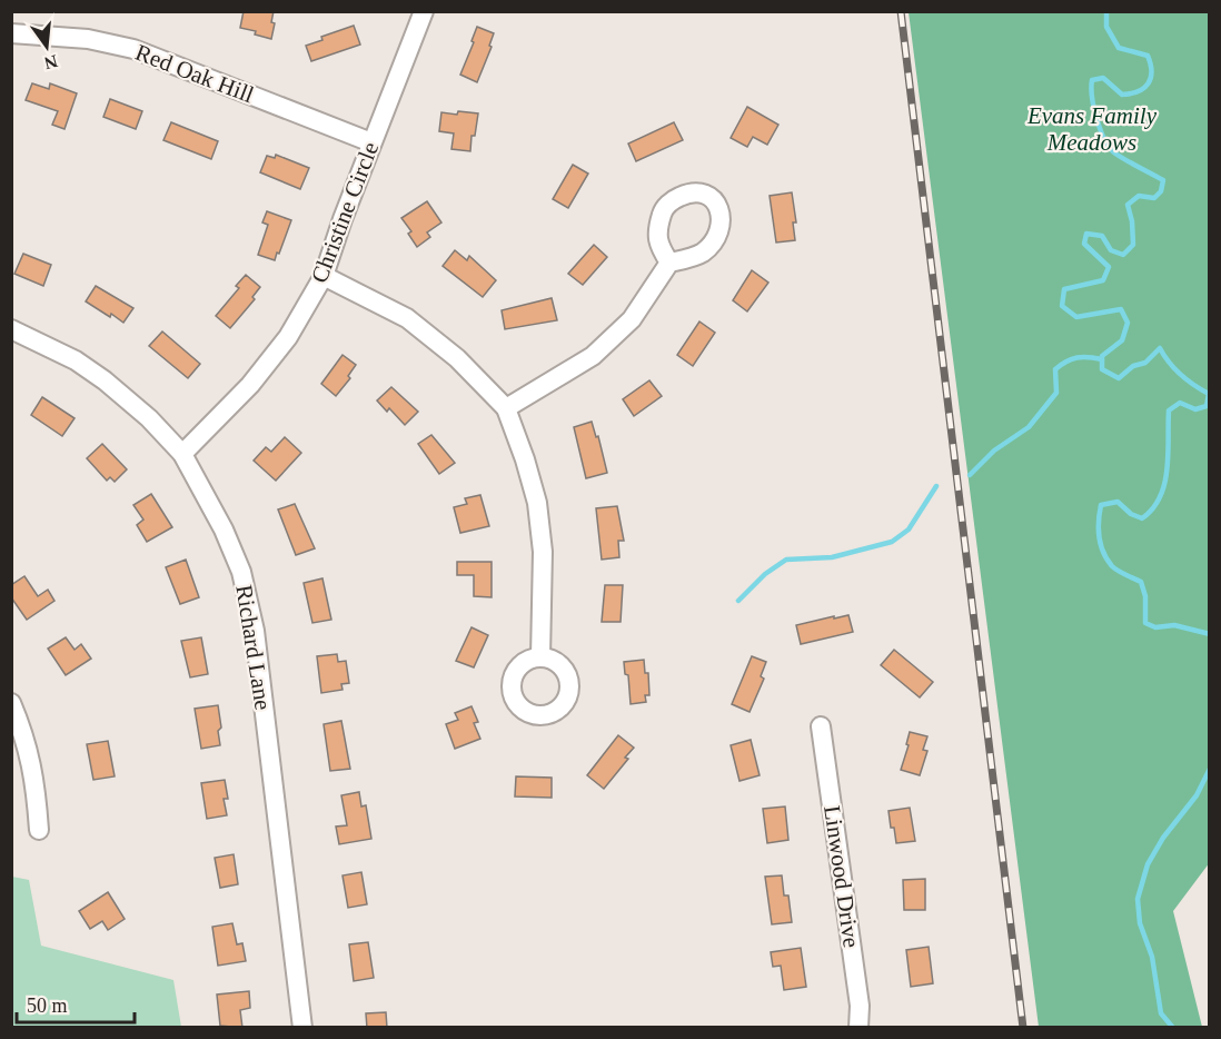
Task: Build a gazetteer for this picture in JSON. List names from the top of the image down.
{
  "streets": {
    "street": [
      "Red Oak Hill",
      "Christine Circle",
      "Richard Lane",
      "Linwood Drive"
    ]
  },
  "crossings": [
    ["Red Oak Hill", "Christine Circle"],
    ["Christine Circle", "Richard Lane"]
  ],
  "parks": ["Evans Family Meadows"],
  "scale_bar": "50 m",
  "north": "bottom"
}
